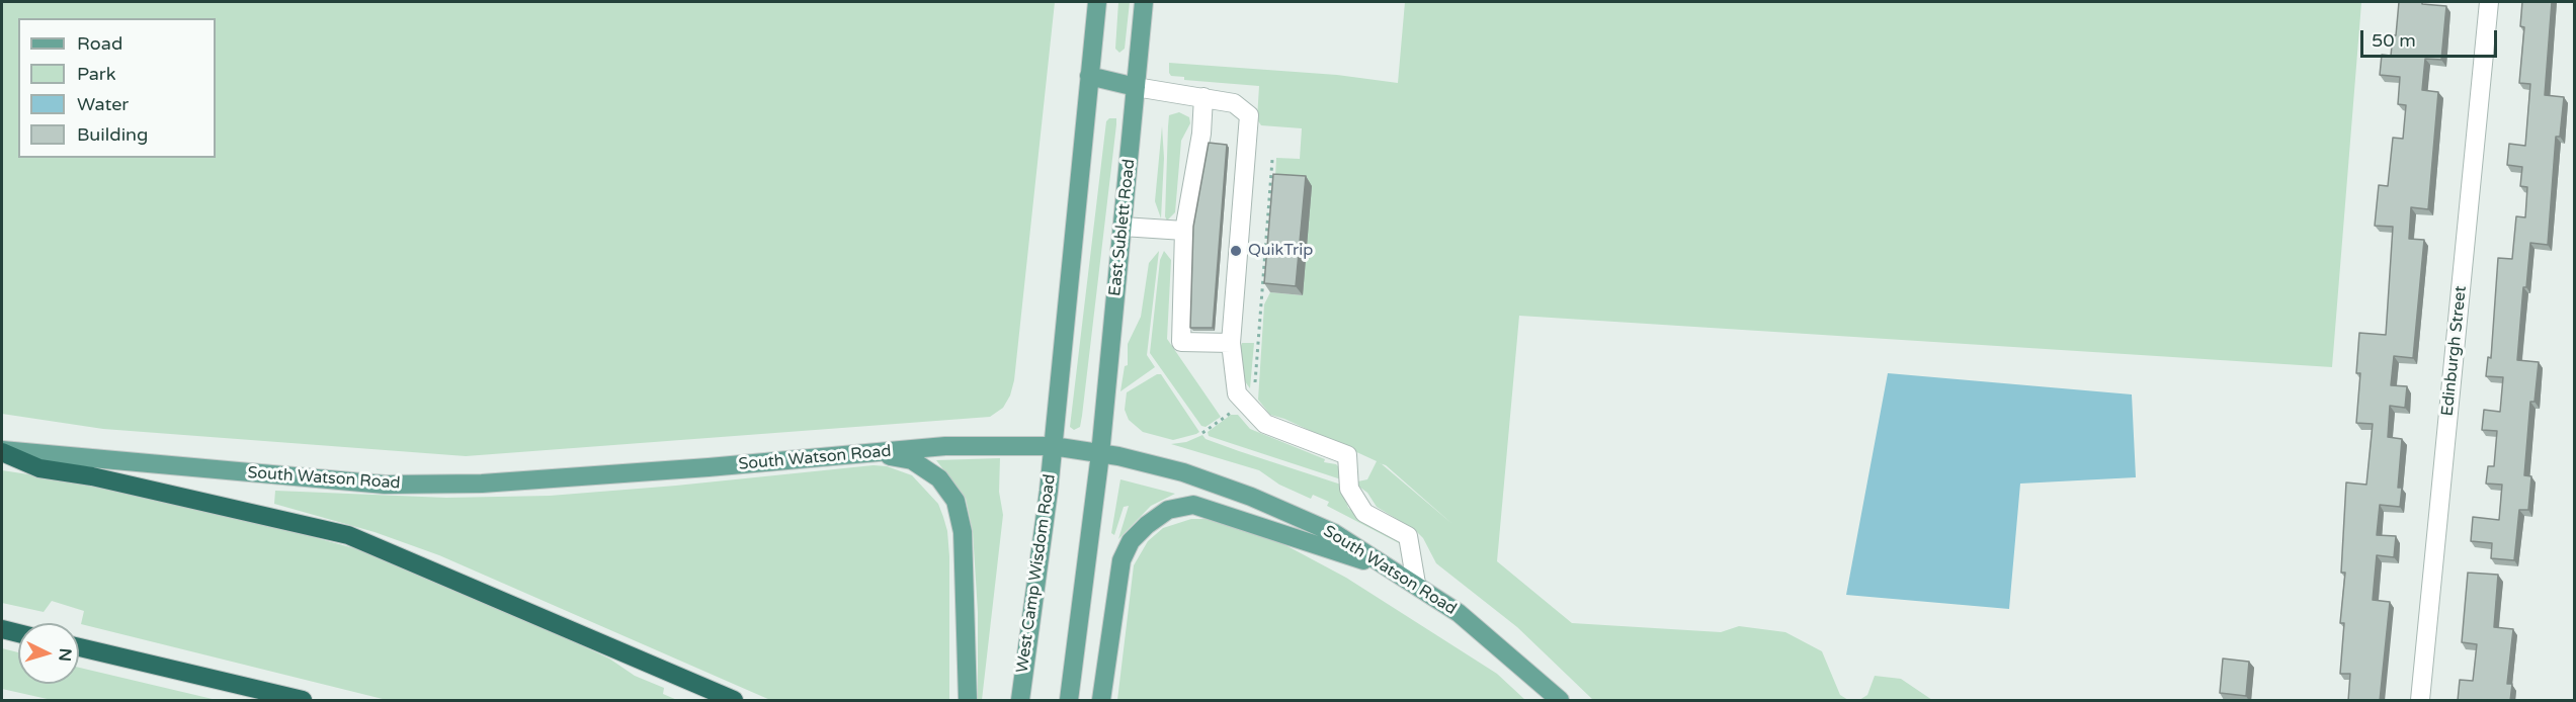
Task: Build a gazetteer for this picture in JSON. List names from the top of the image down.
{
  "streets": {
    "main road": ["East Sublett Road", "South Watson Road", "West Camp Wisdom Road"],
    "street": ["Edinburgh Street"]
  },
  "crossings": [
    ["East Sublett Road", "South Watson Road"],
    ["South Watson Road", "West Camp Wisdom Road"]
  ],
  "places": ["QuikTrip"],
  "legend": [
    "Road",
    "Park",
    "Water",
    "Building"
  ],
  "scale_bar": "50 m",
  "north": "right"
}
